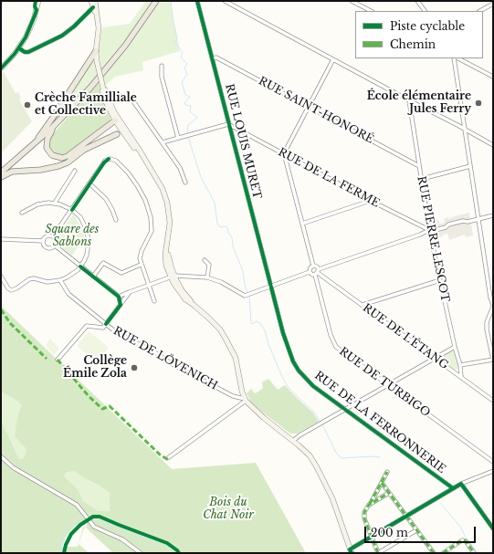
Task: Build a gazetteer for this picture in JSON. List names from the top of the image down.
{
  "streets": {
    "street": [
      "RUE SAINT-HONORÉ",
      "RUE LOUIS MURET",
      "RUE DE LA FERME",
      "RUE PIERRE LESCOT",
      "RUE DE L'ÉTANG",
      "RUE DE LÖVENICH",
      "RUE DE TURBIGO",
      "RUE DE LA FERRONNERIE"
    ]
  },
  "crossings": [
    ["RUE SAINT-HONORÉ", "RUE LOUIS MURET"],
    ["RUE SAINT-HONORÉ", "RUE PIERRE LESCOT"],
    ["RUE LOUIS MURET", "RUE DE LA FERME"],
    ["RUE LOUIS MURET", "RUE DE LA FERRONNERIE"],
    ["RUE DE LA FERME", "RUE PIERRE LESCOT"],
    ["RUE PIERRE LESCOT", "RUE DE L'ÉTANG"],
    ["RUE DE L'ÉTANG", "RUE DE TURBIGO"]
  ],
  "parks": ["Square des Sablons", "Bois du Chat Noir"],
  "places": ["École élémentaire Jules Ferry", "Crèche Familliale et Collective", "Collège Émile Zola"],
  "legend": ["Piste cyclable", "Chemin"],
  "scale_bar": "200 m"
}
